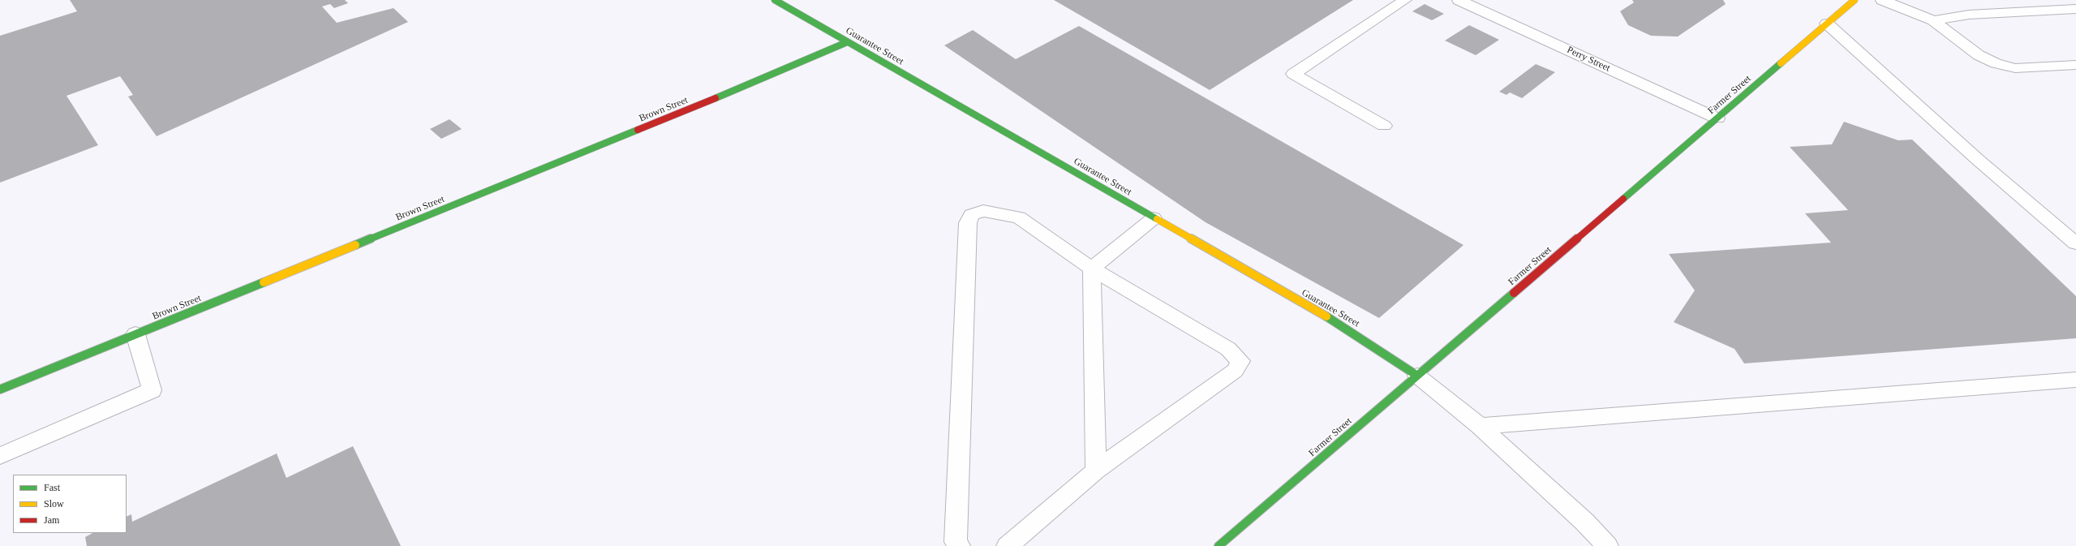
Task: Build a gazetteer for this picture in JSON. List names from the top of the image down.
{
  "streets": {
    "street": [
      "Guarantee Street",
      "Perry Street",
      "Farmer Street",
      "Brown Street"
    ]
  },
  "crossings": [
    ["Guarantee Street", "Farmer Street"],
    ["Guarantee Street", "Brown Street"],
    ["Perry Street", "Farmer Street"]
  ],
  "legend": ["Fast", "Slow", "Jam"]
}
